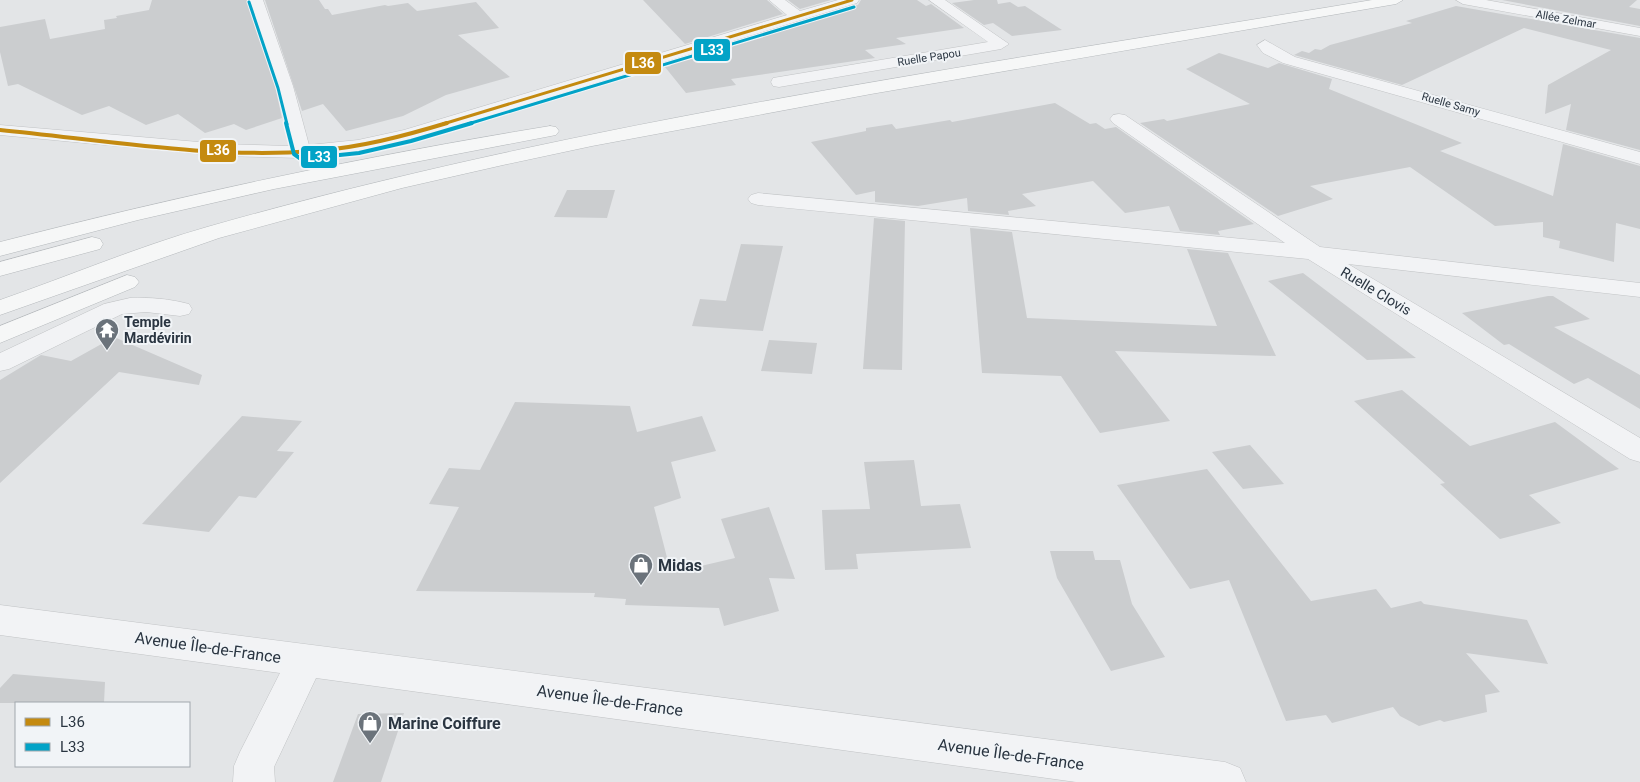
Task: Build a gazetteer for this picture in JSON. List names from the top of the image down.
{
  "streets": {
    "street": [
      "Allée Zelmar",
      "Ruelle Papou",
      "Ruelle Samy",
      "Ruelle Clovis",
      "Avenue Île-de-France"
    ]
  },
  "places": {
    "temple": ["Temple Mardévirin"],
    "shop": ["Midas", "Marine Coiffure"]
  },
  "lines": ["transit line L36", "transit line L33"],
  "legend": ["L36", "L33"]
}
